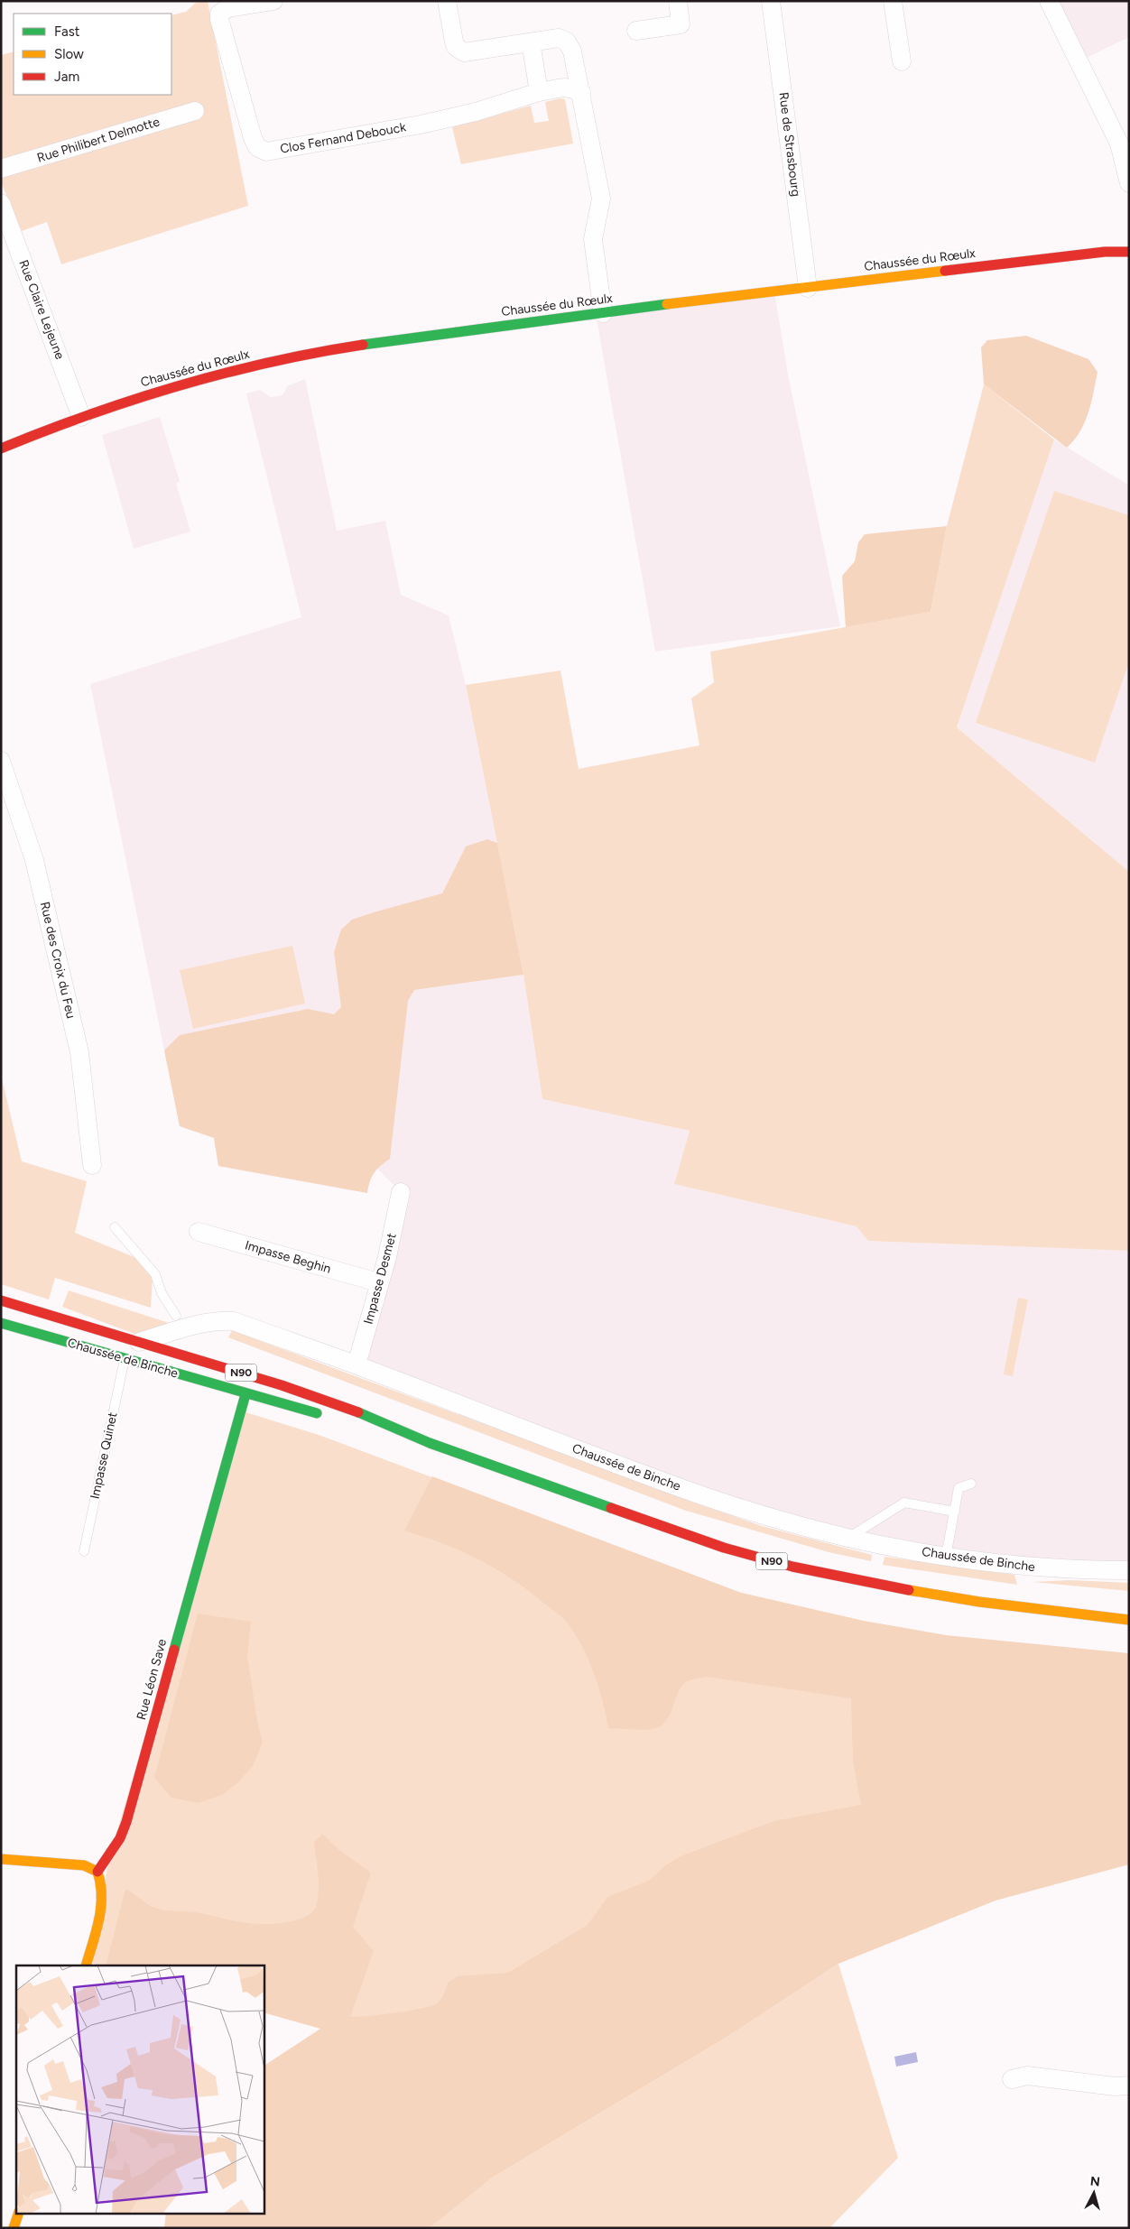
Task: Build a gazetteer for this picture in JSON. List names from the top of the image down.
{
  "streets": {
    "main road": [
      "Chaussée du Rœulx",
      "Chaussée de Binche",
      "N90",
      "Rue Léon Save"
    ],
    "street": [
      "Clos Fernand Debouck",
      "Rue Philibert Delmotte",
      "Rue de Strasbourg",
      "Rue Claire Lejeune",
      "Rue des Croix du Feu",
      "Impasse Beghin",
      "Impasse Desmet"
    ],
    "lane": ["Impasse Quinet"]
  },
  "crossings": [
    ["Rue de Strasbourg", "Chaussée du Rœulx"],
    ["Chaussée du Rœulx", "Rue Claire Lejeune"],
    ["Impasse Beghin", "Impasse Desmet"],
    ["Impasse Desmet", "Chaussée de Binche"],
    ["Chaussée de Binche", "Impasse Quinet"],
    ["Chaussée de Binche", "Rue Léon Save"]
  ],
  "legend": ["Fast", "Slow", "Jam"],
  "north": "top"
}
